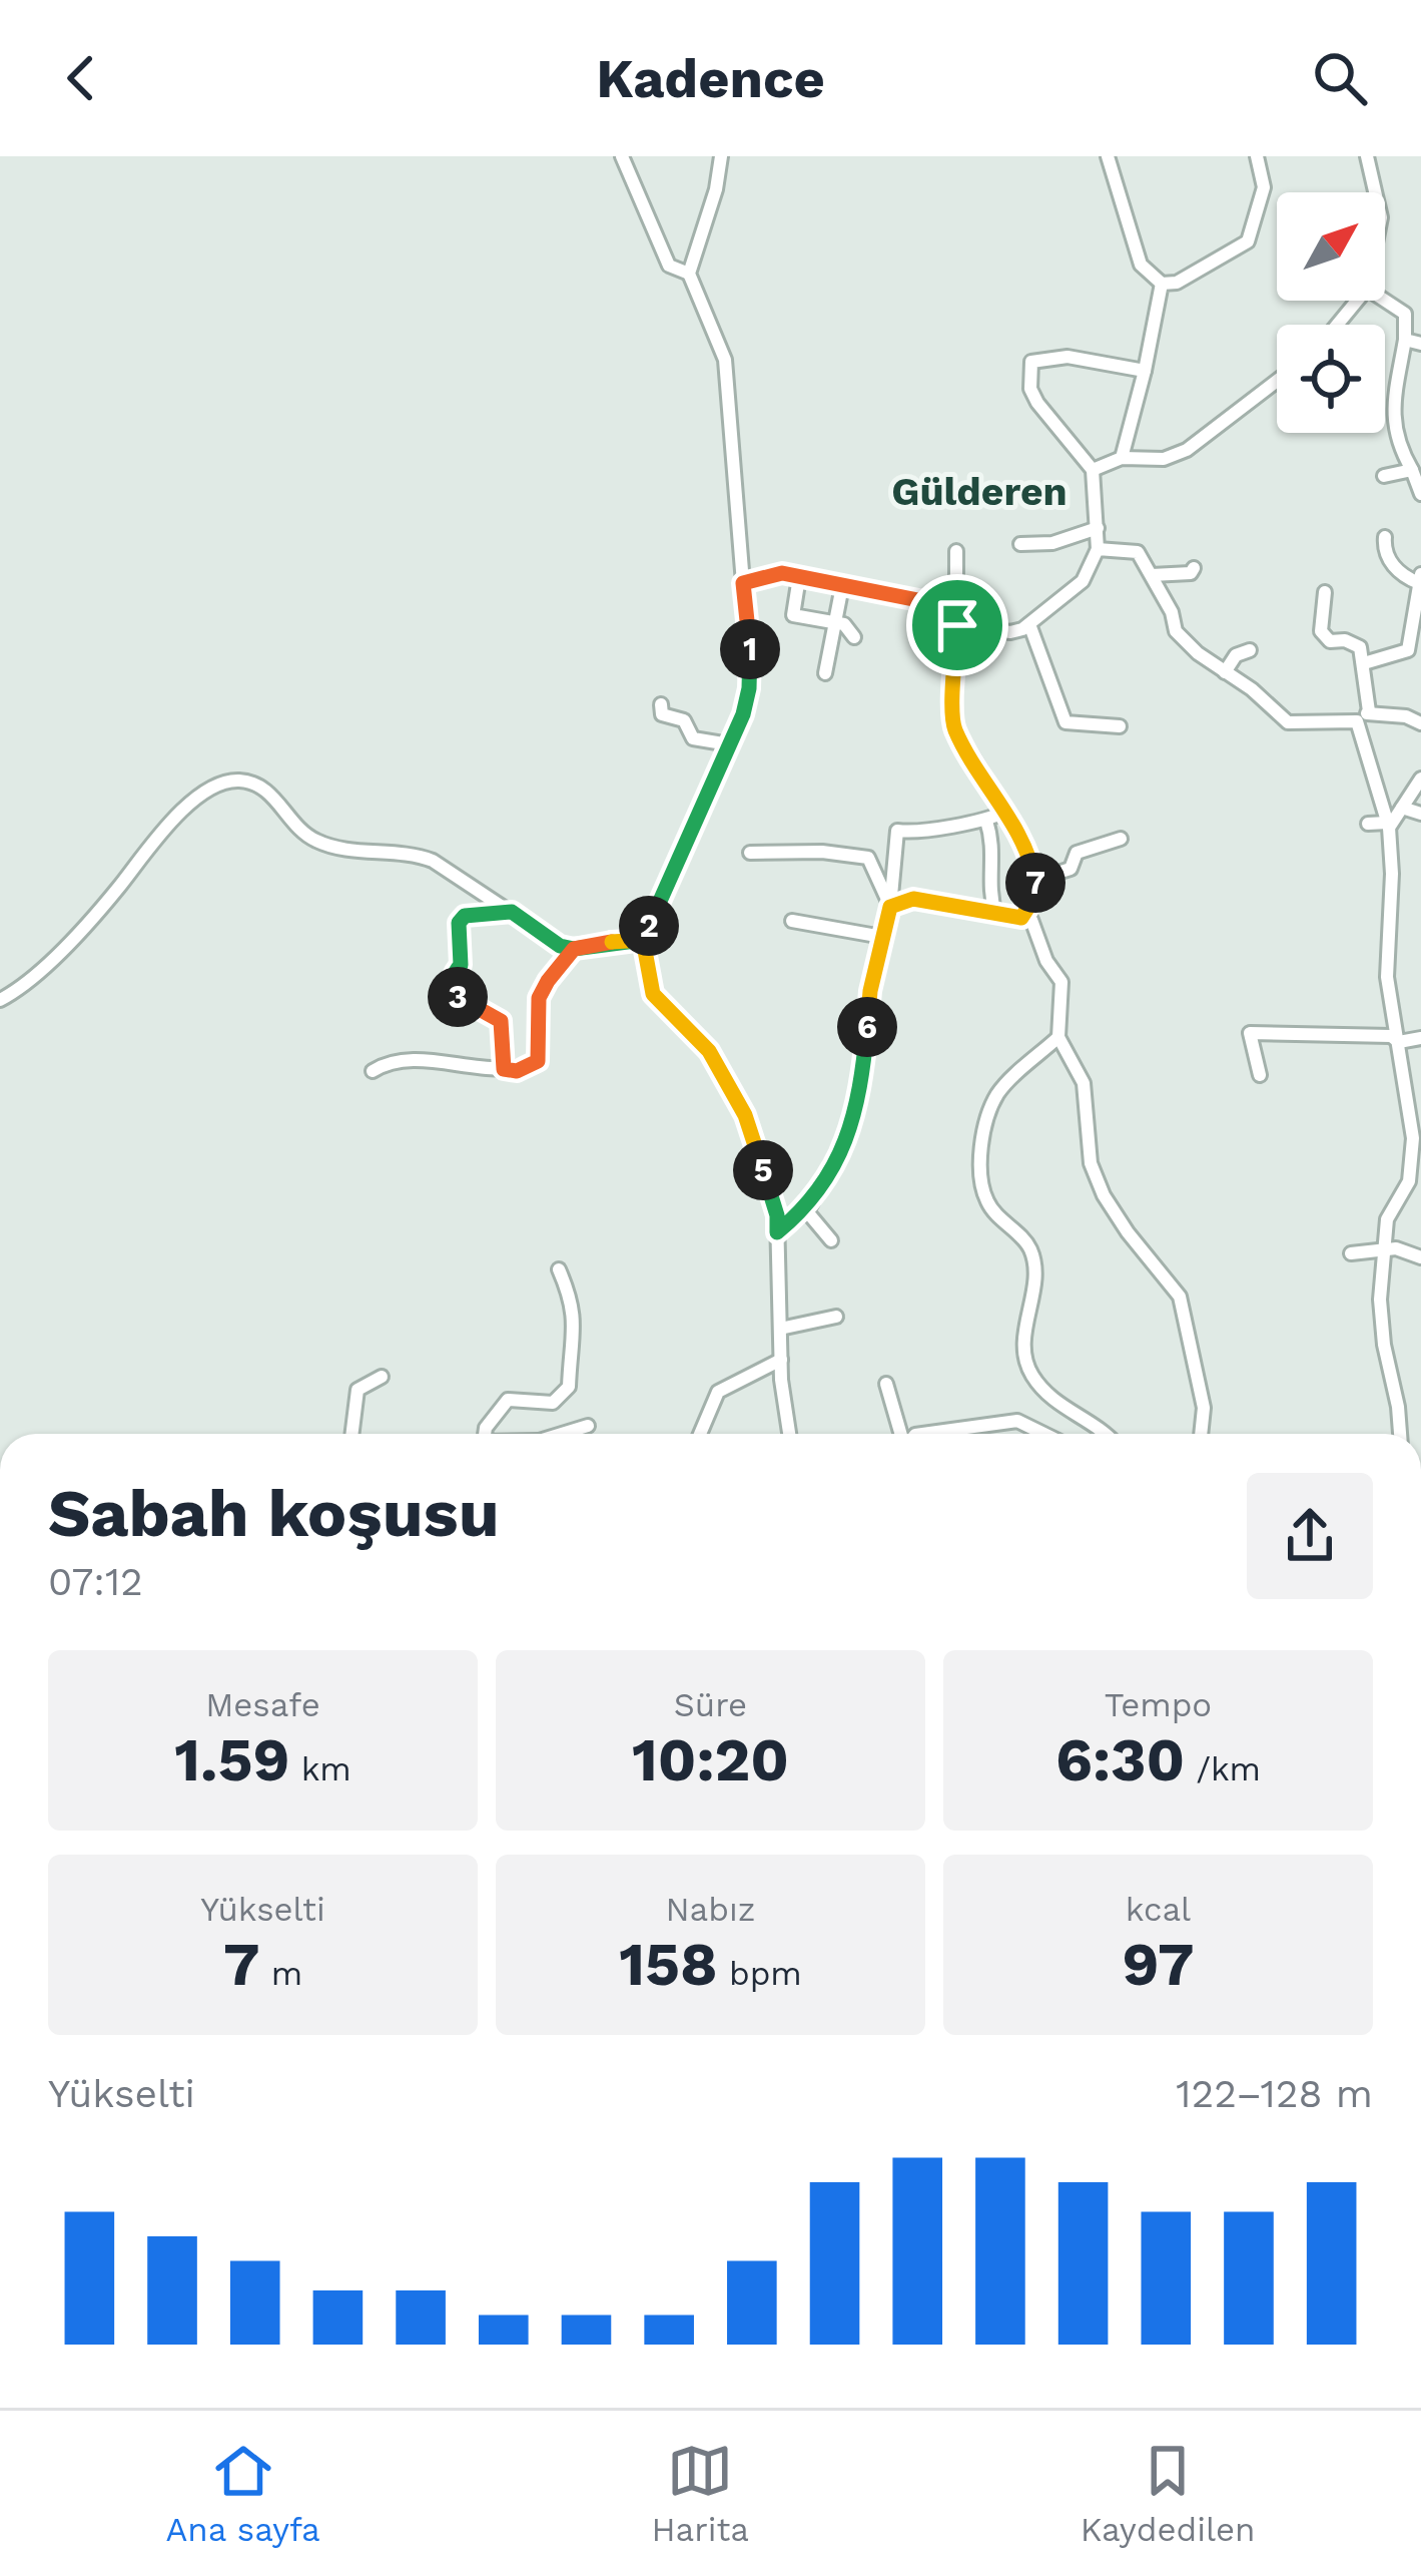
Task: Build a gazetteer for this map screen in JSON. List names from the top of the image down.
{
  "districts": ["Gülderen"],
  "north": "top right",
  "page": {
    "header": "Kadence",
    "pins": [
      "1",
      "7",
      "2",
      "3",
      "6",
      "5"
    ],
    "heading": ["Sabah koşusu", "07:12"],
    "stats": [
      ["Mesafe", "1.59 km"],
      ["Süre", "10:20"],
      ["Tempo", "6:30 /km"],
      ["Yükselti", "7 m"],
      ["Nabız", "158 bpm"],
      ["kcal", "97"]
    ],
    "chart": ["Yükselti", "122–128 m"],
    "tabs": ["Ana sayfa", "Harita", "Kaydedilen"]
  }
}
